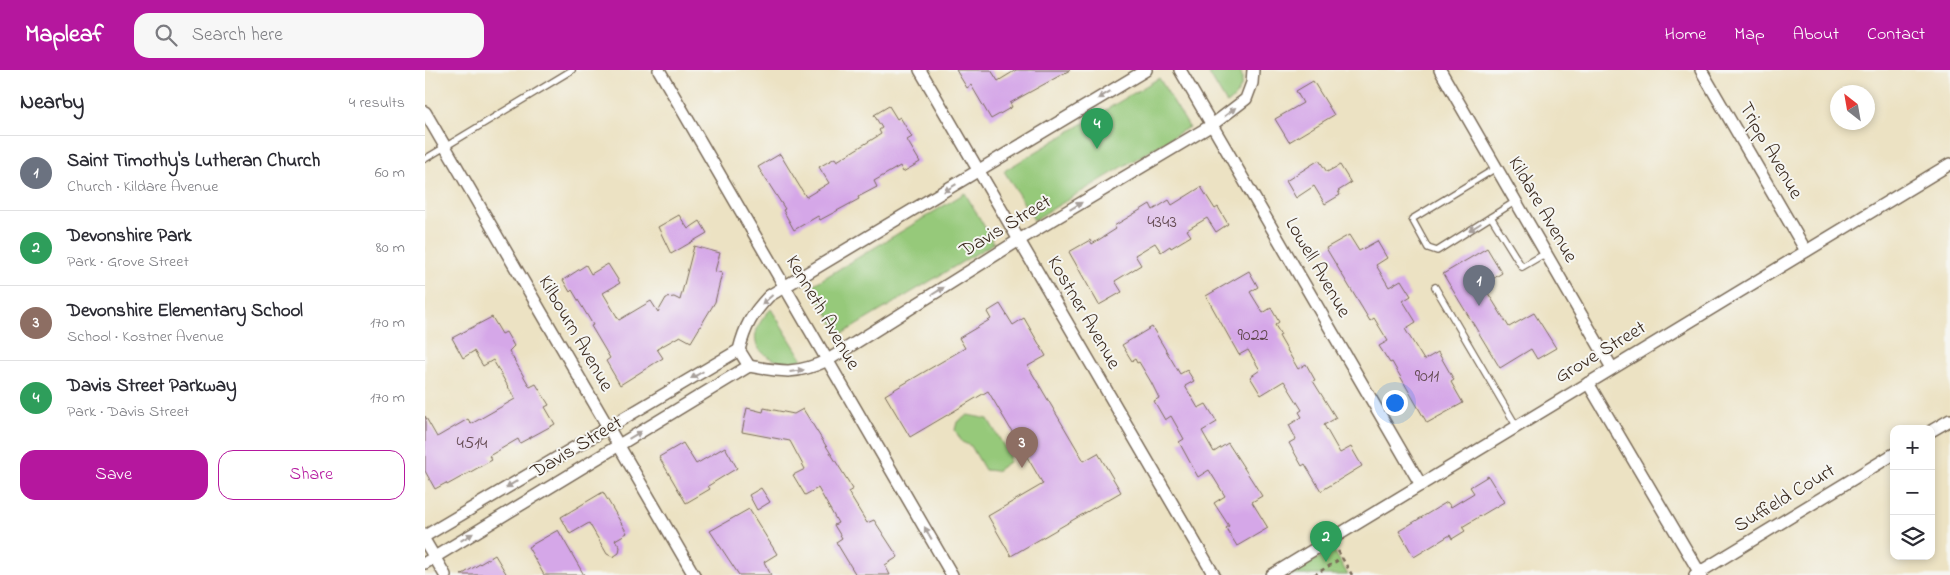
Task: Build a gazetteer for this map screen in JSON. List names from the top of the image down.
{
  "streets": {
    "street": [
      "Tripp Avenue",
      "Kildare Avenue",
      "Davis Street",
      "Lowell Avenue",
      "Kenneth Avenue",
      "Kostner Avenue",
      "Kilbourn Avenue",
      "Grove Street",
      "Suffield Court"
    ]
  },
  "crossings": [
    ["Tripp Avenue", "Grove Street"],
    ["Kildare Avenue", "Grove Street"],
    ["Davis Street", "Lowell Avenue"],
    ["Davis Street", "Kenneth Avenue"],
    ["Davis Street", "Kostner Avenue"],
    ["Davis Street", "Kilbourn Avenue"],
    ["Lowell Avenue", "Grove Street"]
  ],
  "one_way": ["Kenneth Avenue"],
  "house_numbers": [
    "4343",
    "9022",
    "9011",
    "4514"
  ],
  "north": "top left",
  "page": {
    "header": "Mapleaf",
    "search": "Search here",
    "nav": [
      "Home",
      "Map",
      "About",
      "Contact"
    ],
    "heading": ["Nearby", "4 results"],
    "pins": [
      "4",
      "1",
      "3",
      "2"
    ],
    "list": [
      {
        "mark": "1",
        "name": "Saint Timothy's Lutheran Church",
        "note": "Church · Kildare Avenue",
        "value": "60 m"
      },
      {
        "mark": "2",
        "name": "Devonshire Park",
        "note": "Park · Grove Street",
        "value": "80 m"
      },
      {
        "mark": "3",
        "name": "Devonshire Elementary School",
        "note": "School · Kostner Avenue",
        "value": "170 m"
      },
      {
        "mark": "4",
        "name": "Davis Street Parkway",
        "note": "Park · Davis Street",
        "value": "170 m"
      }
    ],
    "map_buttons": ["+", "−"],
    "buttons": ["Save", "Share"]
  }
}
